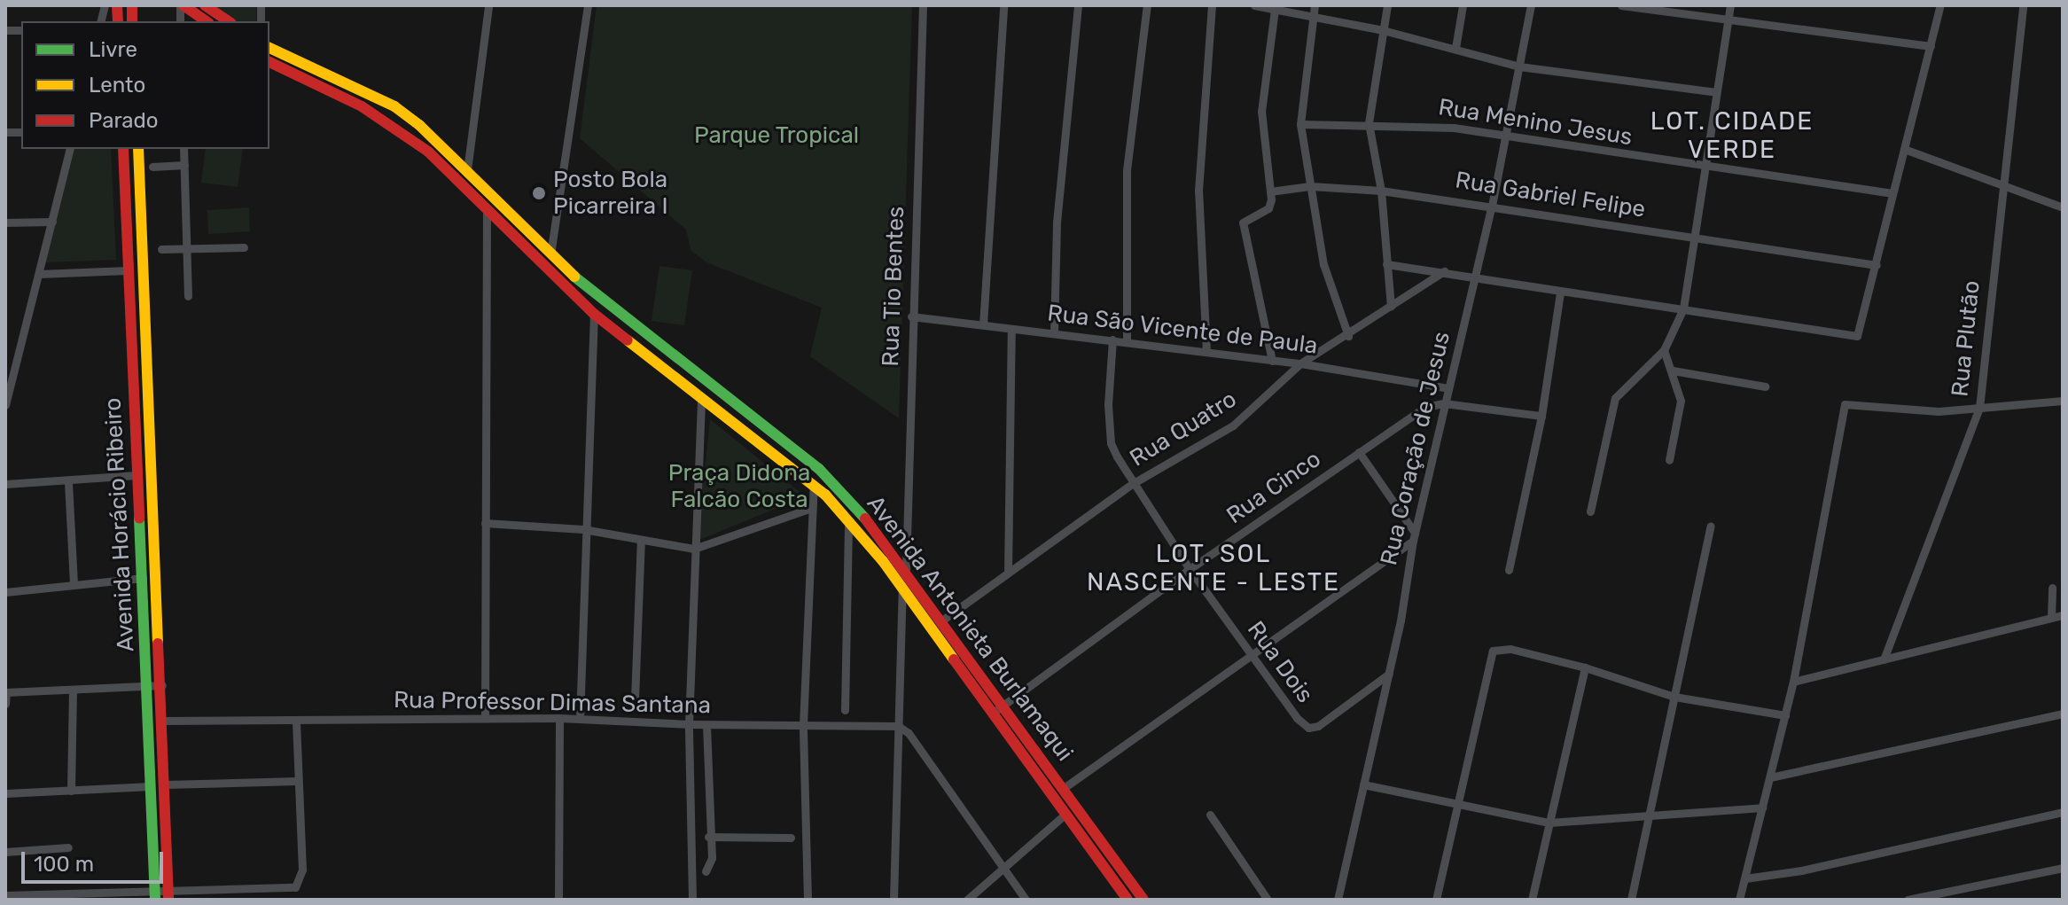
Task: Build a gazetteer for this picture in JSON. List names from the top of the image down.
{
  "streets": {
    "main road": ["Avenida Horácio Ribeiro", "Avenida Antonieta Burlamaqui"],
    "street": [
      "Rua Menino Jesus",
      "Rua Gabriel Felipe",
      "Rua Tio Bentes",
      "Rua São Vicente de Paula",
      "Rua Plutão",
      "Rua Quatro",
      "Rua Coração de Jesus",
      "Rua Cinco",
      "Rua Dois",
      "Rua Professor Dimas Santana"
    ]
  },
  "crossings": [
    ["Rua Menino Jesus", "Rua Coração de Jesus"],
    ["Rua Gabriel Felipe", "Rua Coração de Jesus"],
    ["Rua Tio Bentes", "Rua São Vicente de Paula"],
    ["Rua Tio Bentes", "Avenida Antonieta Burlamaqui"],
    ["Rua São Vicente de Paula", "Rua Quatro"],
    ["Rua São Vicente de Paula", "Rua Coração de Jesus"],
    ["Rua São Vicente de Paula", "Rua Dois"],
    ["Rua Quatro", "Avenida Antonieta Burlamaqui"],
    ["Rua Quatro", "Rua Dois"],
    ["Rua Coração de Jesus", "Rua Cinco"],
    ["Rua Coração de Jesus", "Rua Dois"],
    ["Rua Cinco", "Avenida Antonieta Burlamaqui"],
    ["Rua Cinco", "Rua Dois"],
    ["Avenida Horácio Ribeiro", "Rua Professor Dimas Santana"]
  ],
  "districts": ["LOT. CIDADE VERDE", "LOT. SOL NASCENTE - LESTE"],
  "parks": ["Parque Tropical", "Praça Didona Falcão Costa"],
  "places": ["Posto Bola Picarreira I"],
  "legend": ["Livre", "Lento", "Parado"],
  "scale_bar": "100 m"
}
